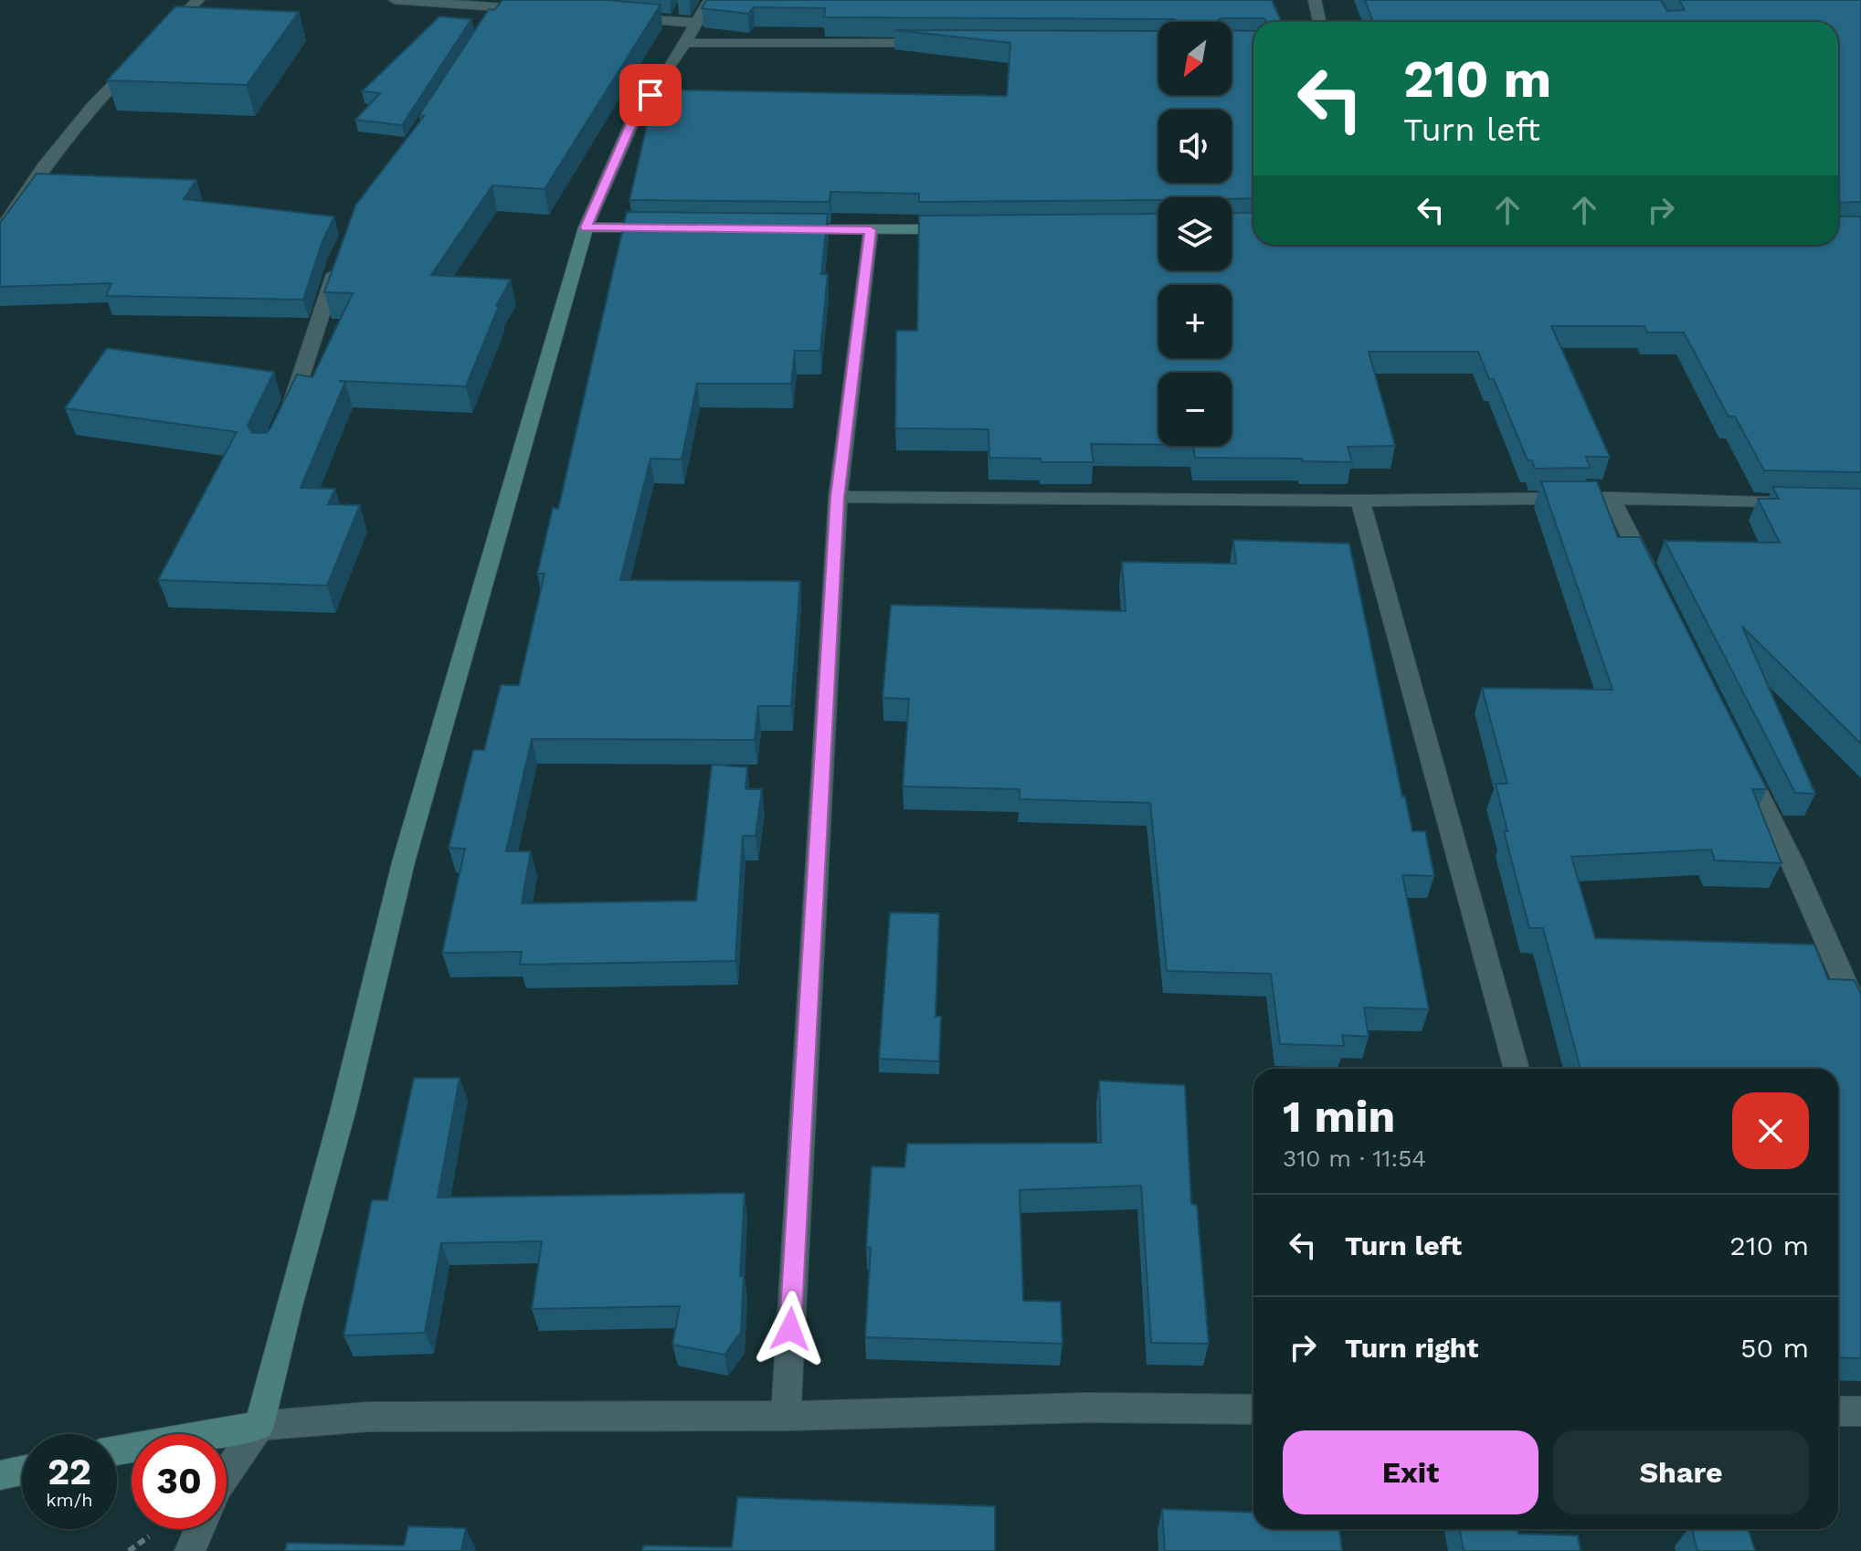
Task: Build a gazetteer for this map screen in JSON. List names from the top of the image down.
{
  "north": "bottom left",
  "page": {
    "map_buttons": ["+", "−"],
    "turn": ["210 m", "Turn left"],
    "heading": ["1 min", "310 m · 11:54"],
    "list": [
      {
        "name": "Turn left",
        "value": "210 m"
      },
      {
        "name": "Turn right",
        "value": "50 m"
      }
    ],
    "buttons": ["Exit", "Share"],
    "speed": "22 km/h",
    "limit": "30"
  }
}
